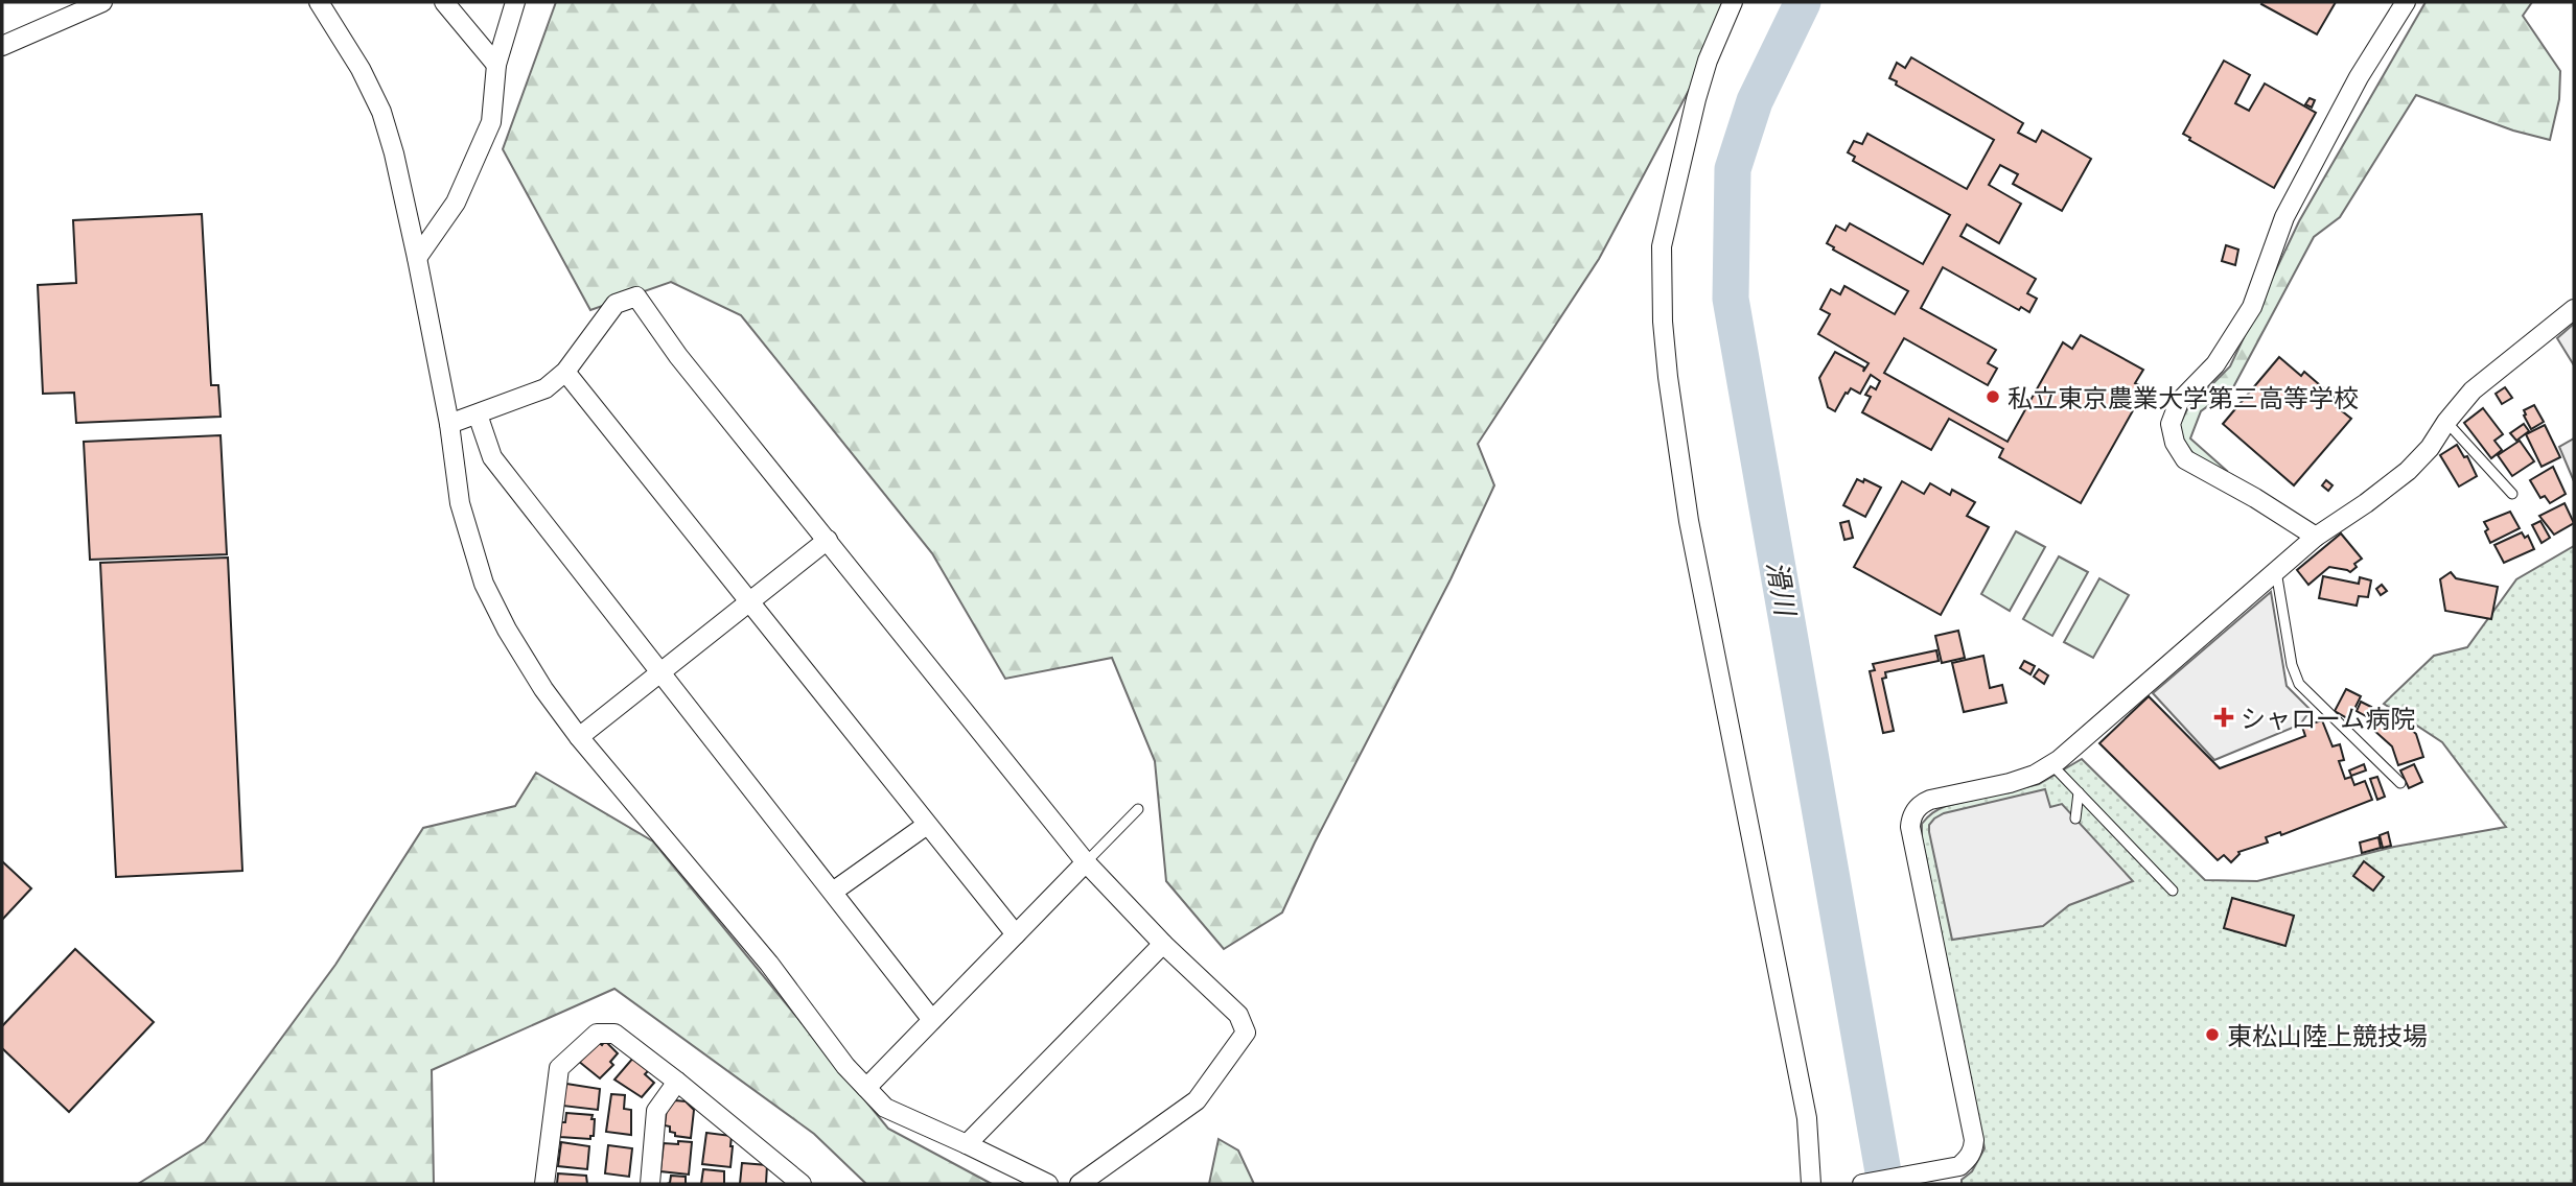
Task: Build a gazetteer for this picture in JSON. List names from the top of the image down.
{
  "water": ["滑川"],
  "places": {
    "other": ["私立東京農業大学第三高等学校", "東松山陸上競技場"],
    "health": ["シャローム病院"]
  }
}
